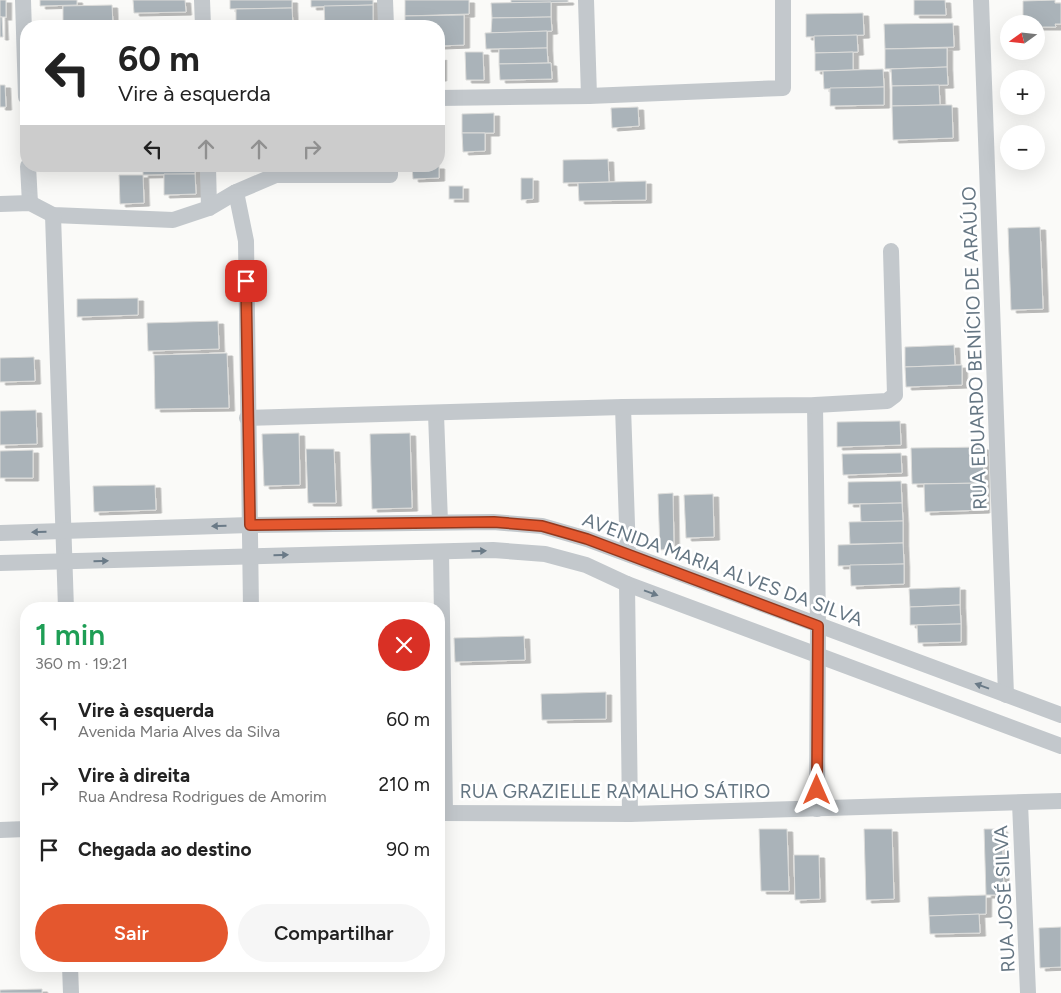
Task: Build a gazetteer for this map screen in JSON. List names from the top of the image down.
{
  "streets": {
    "street": [
      "RUA EDUARDO BENÍCIO DE ARAÚJO",
      "AVENIDA MARIA ALVES DA SILVA",
      "RUA GRAZIELLE RAMALHO SÁTIRO",
      "RUA JOSÉ SILVA"
    ]
  },
  "crossings": [
    ["RUA EDUARDO BENÍCIO DE ARAÚJO", "AVENIDA MARIA ALVES DA SILVA"],
    ["RUA GRAZIELLE RAMALHO SÁTIRO", "RUA JOSÉ SILVA"]
  ],
  "north": "left",
  "page": {
    "map_buttons": ["+", "−"],
    "turn": ["60 m", "Vire à esquerda"],
    "heading": ["1 min", "360 m · 19:21"],
    "list": [
      {
        "name": "Vire à esquerda",
        "note": "Avenida Maria Alves da Silva",
        "value": "60 m"
      },
      {
        "name": "Vire à direita",
        "note": "Rua Andresa Rodrigues de Amorim",
        "value": "210 m"
      },
      {
        "name": "Chegada ao destino",
        "value": "90 m"
      }
    ],
    "buttons": ["Sair", "Compartilhar"]
  }
}
